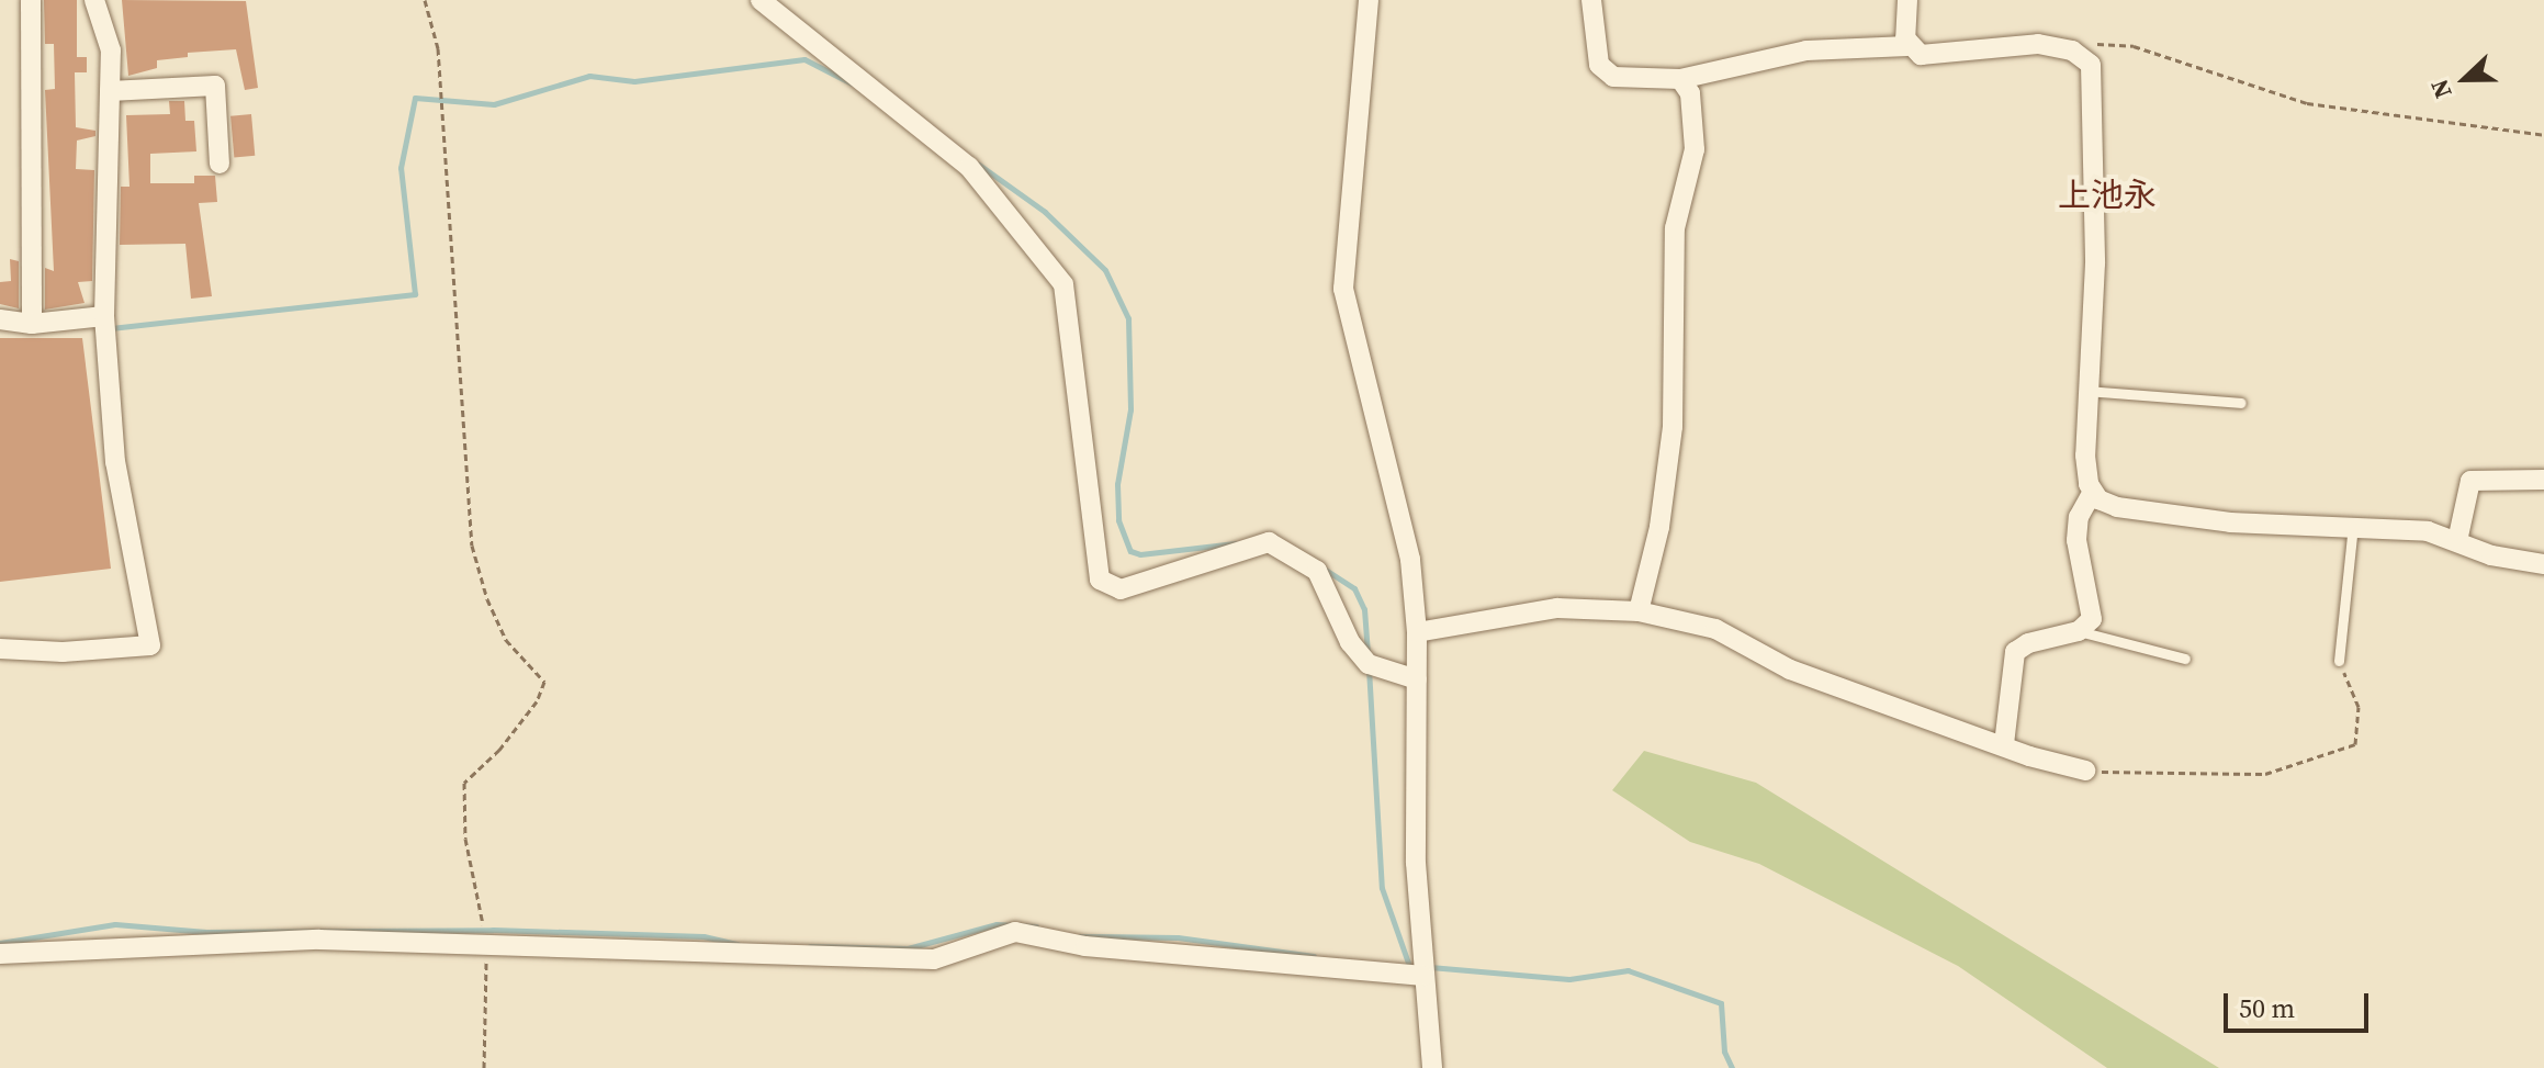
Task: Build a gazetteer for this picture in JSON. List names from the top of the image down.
{
  "districts": ["上池永"],
  "scale_bar": "50 m",
  "north": "left"
}
